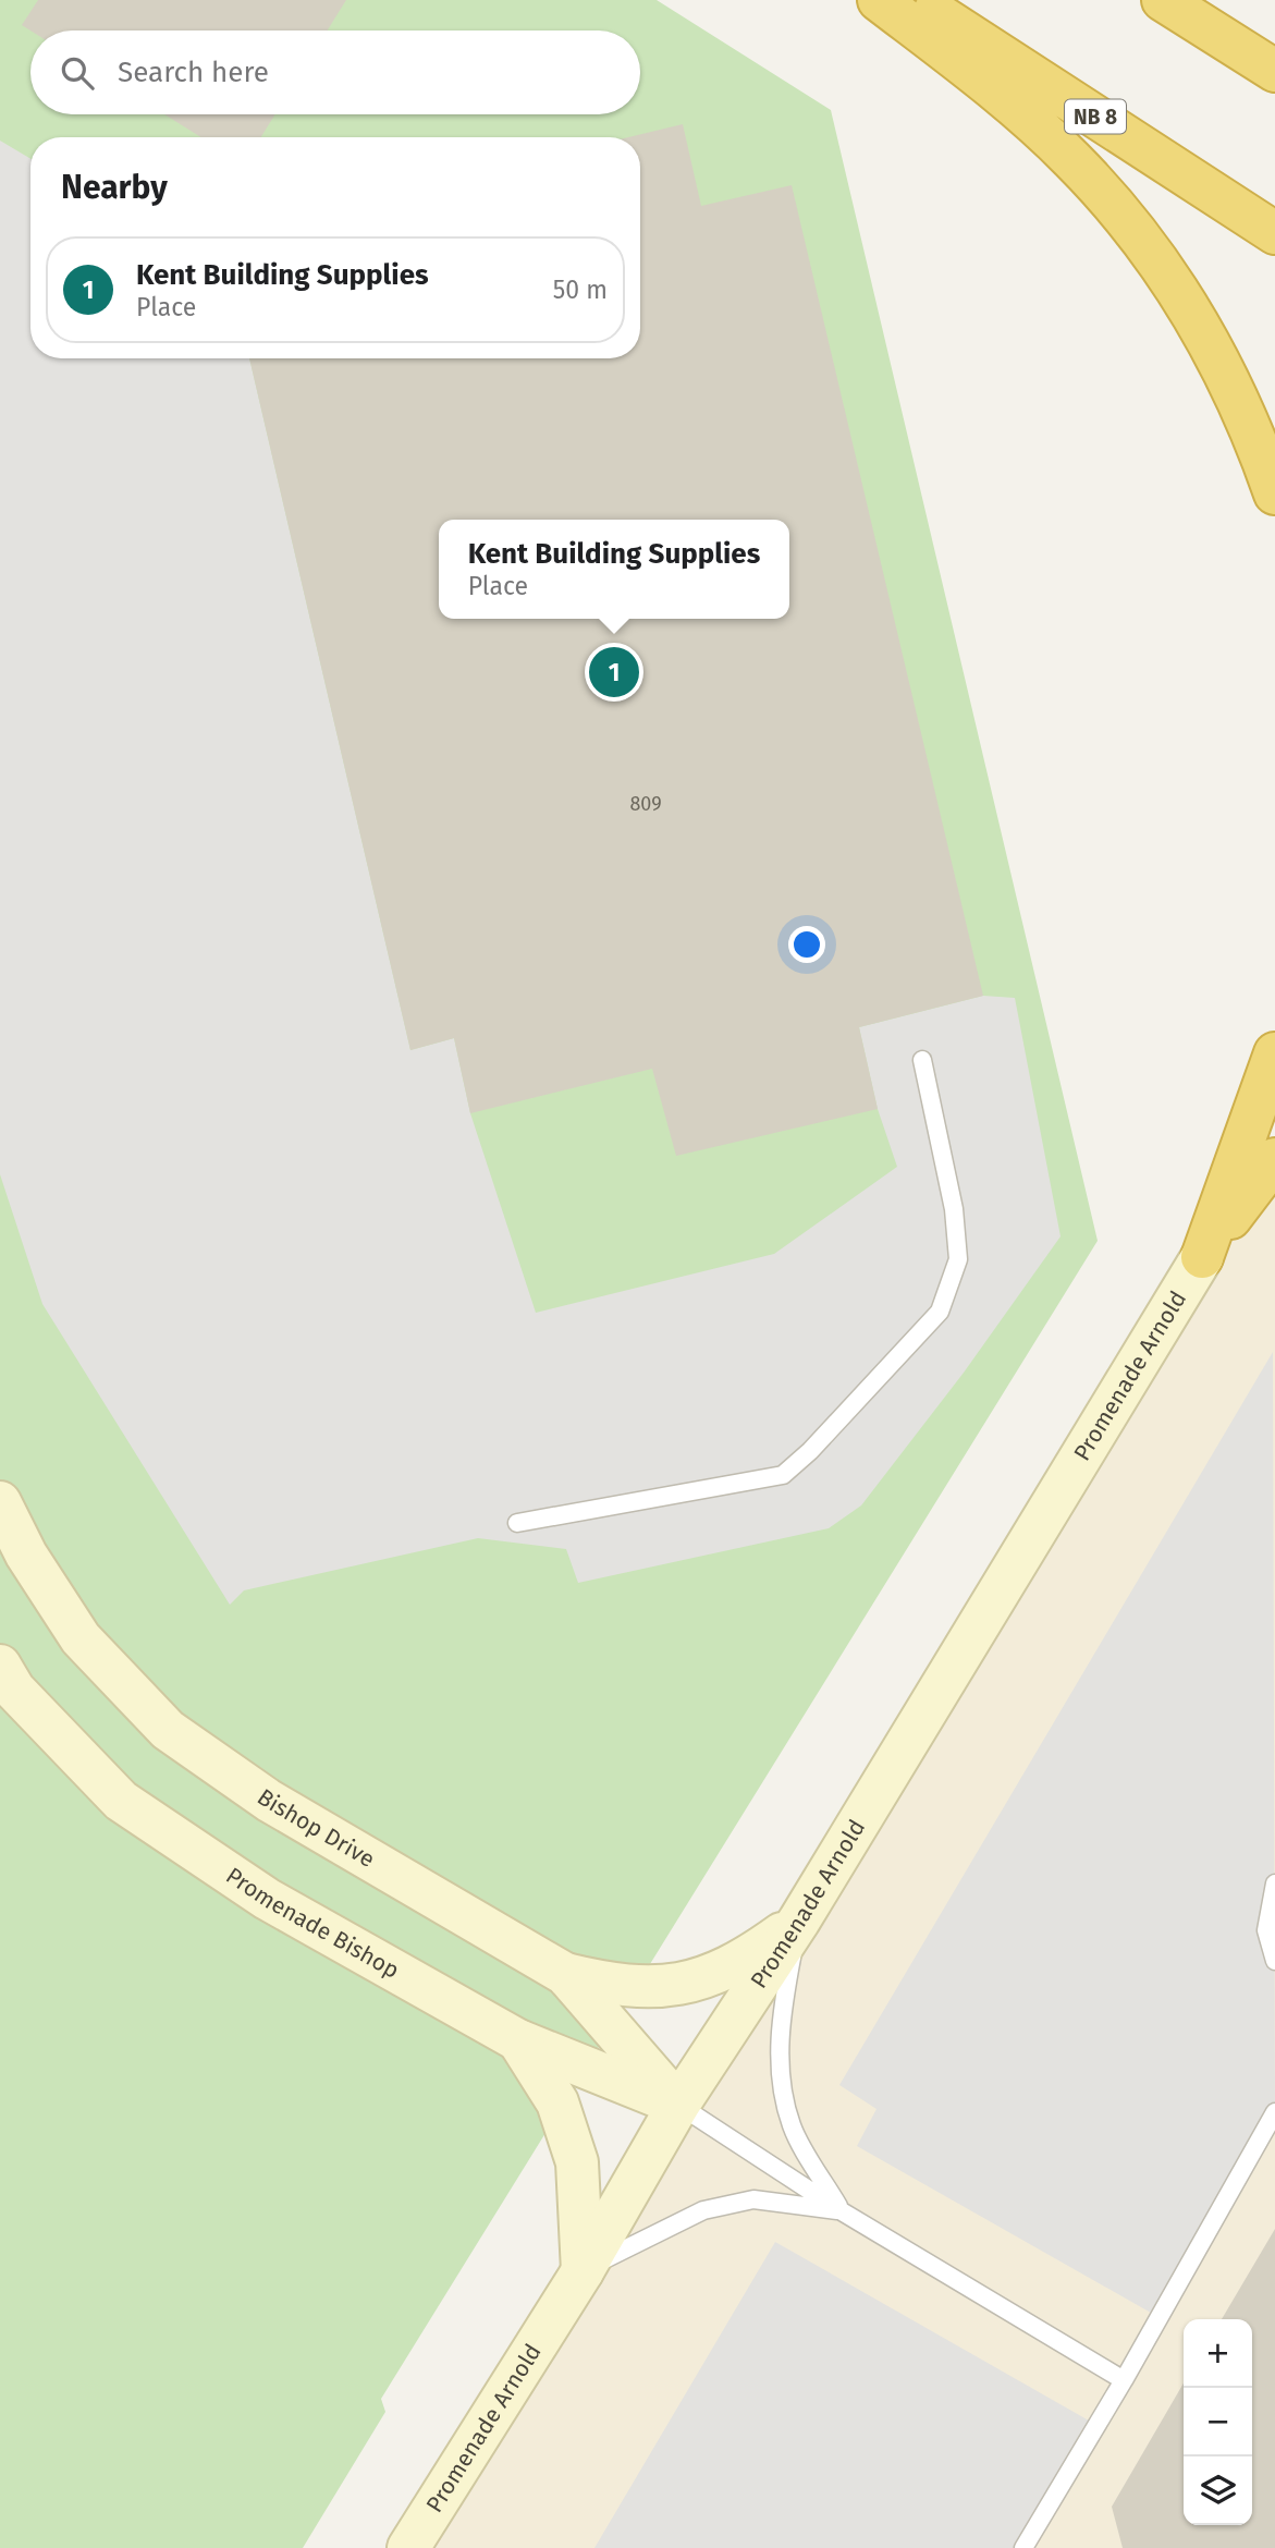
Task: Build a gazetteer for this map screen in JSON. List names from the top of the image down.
{
  "streets": {
    "highway": ["NB 8"],
    "street": ["Promenade Arnold", "Bishop Drive", "Promenade Bishop"]
  },
  "crossings": [
    ["Promenade Arnold", "Bishop Drive"],
    ["Promenade Arnold", "Promenade Bishop"],
    ["Bishop Drive", "Promenade Bishop"]
  ],
  "house_numbers": ["809"],
  "page": {
    "search": "Search here",
    "heading": "Nearby",
    "list": [
      {
        "mark": "1",
        "name": "Kent Building Supplies",
        "note": "Place",
        "value": "50 m"
      }
    ],
    "popup": ["Kent Building Supplies", "Place"],
    "pins": "1",
    "map_buttons": ["+", "−"]
  }
}
